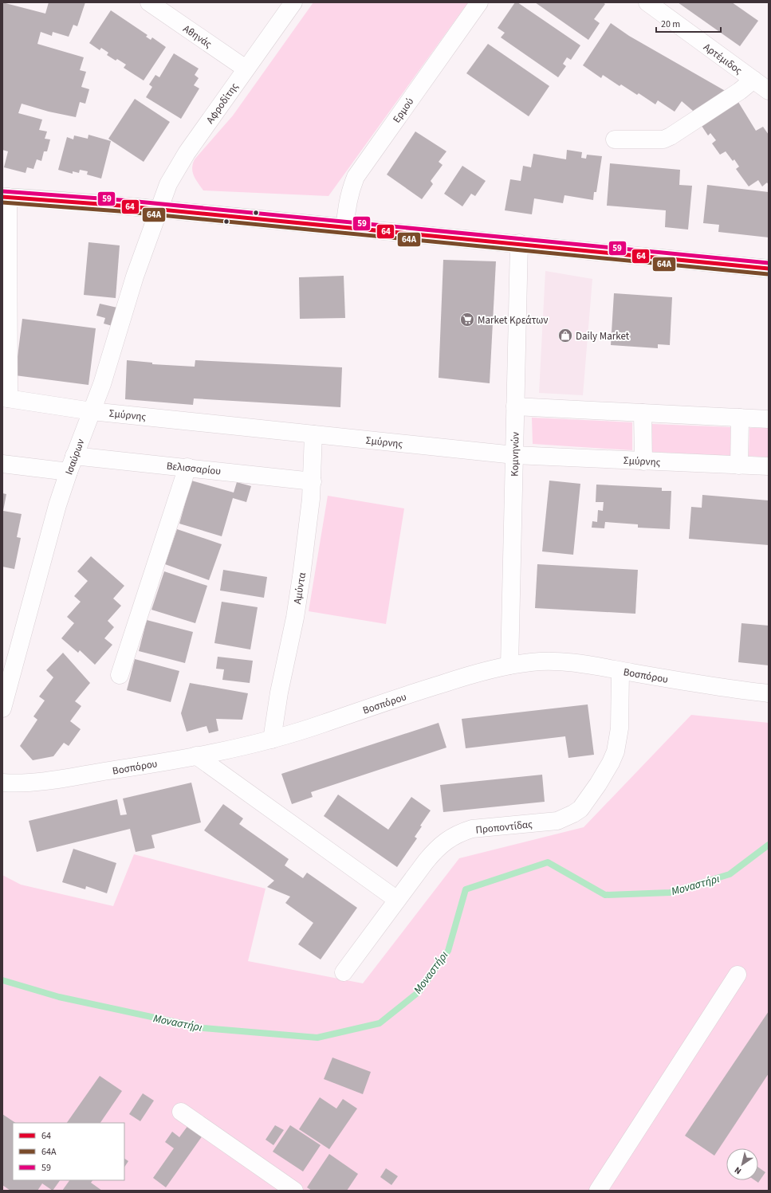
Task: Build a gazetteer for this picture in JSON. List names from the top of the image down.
{
  "streets": {
    "street": [
      "Αθηνάς",
      "Αρτέμιδος",
      "Αφροδίτης",
      "Ερμού",
      "Σμύρνης",
      "Κομνηνών",
      "Ισαύρων",
      "Βελισσαρίου",
      "Αμύντα",
      "Βοσπόρου",
      "Προποντίδας"
    ]
  },
  "crossings": [
    ["Αθηνάς", "Αφροδίτης"],
    ["Αφροδίτης", "Ισαύρων"],
    ["Σμύρνης", "Κομνηνών"],
    ["Σμύρνης", "Ισαύρων"],
    ["Σμύρνης", "Αμύντα"],
    ["Κομνηνών", "Βοσπόρου"],
    ["Ισαύρων", "Βελισσαρίου"],
    ["Βελισσαρίου", "Αμύντα"],
    ["Αμύντα", "Βοσπόρου"],
    ["Βοσπόρου", "Προποντίδας"]
  ],
  "water": ["Μοναστήρι"],
  "places": {
    "supermarket": ["Market Κρεάτων"],
    "shop": ["Daily Market"]
  },
  "lines": ["transit line 59", "transit line 64", "transit line 64Α"],
  "legend": ["64", "64Α", "59"],
  "scale_bar": "20 m",
  "north": "bottom left"
}
